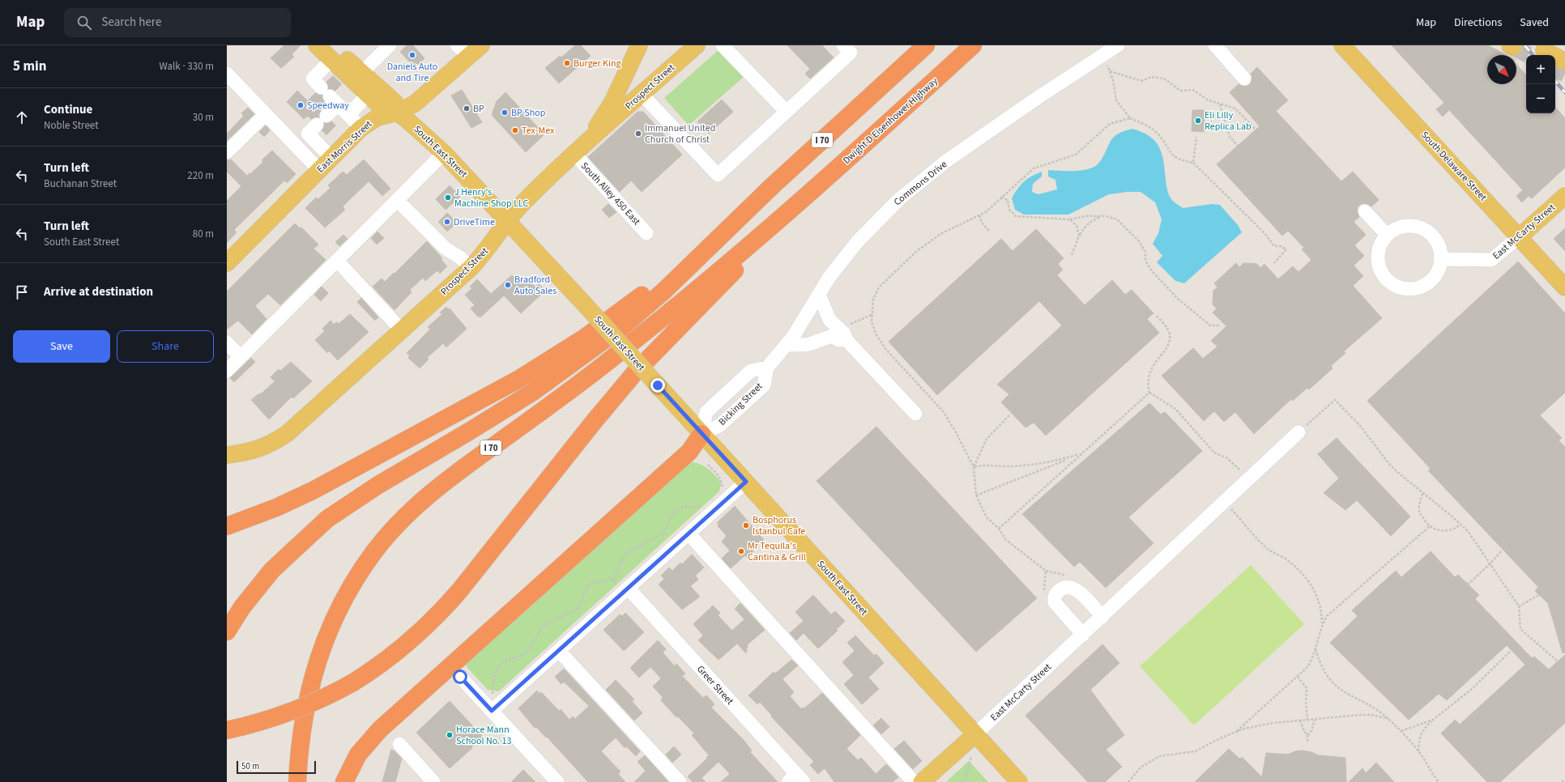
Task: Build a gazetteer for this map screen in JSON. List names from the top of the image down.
{
  "streets": {
    "highway": ["Dwight D Eisenhower Highway", "I 70"],
    "main road": [
      "Prospect Street",
      "East Morris Street",
      "South East Street",
      "South Delaware Street",
      "East McCarty Street"
    ],
    "street": [
      "Commons Drive",
      "South Alley 450 East",
      "Bicking Street",
      "Greer Street"
    ]
  },
  "crossings": [
    ["Prospect Street", "South East Street"],
    ["Prospect Street", "South Alley 450 East"],
    ["Dwight D Eisenhower Highway", "I 70"],
    ["East Morris Street", "South East Street"],
    ["South East Street", "East McCarty Street"],
    ["South East Street", "Bicking Street"],
    ["South Delaware Street", "East McCarty Street"],
    ["Commons Drive", "Bicking Street"]
  ],
  "places": [
    "Daniels Auto and Tire",
    "Burger King",
    "Speedway",
    "BP",
    "BP Shop",
    "Eli Lilly Replica Lab",
    "Tex-Mex",
    "Immanuel United Church of Christ",
    "J Henry's Machine Shop LLC",
    "DriveTime",
    "Bradford Auto Sales",
    "Bosphorus Istanbul Cafe",
    "Mr Tequila's Cantina & Grill",
    "Horace Mann School No. 13"
  ],
  "scale_bar": "50 m",
  "north": "bottom right",
  "page": {
    "header": "Map",
    "search": "Search here",
    "nav": ["Map", "Directions", "Saved"],
    "heading": ["5 min", "Walk · 330 m"],
    "map_buttons": ["+", "−"],
    "list": [
      ["Continue", "Noble Street", "30 m"],
      ["Turn left", "Buchanan Street", "220 m"],
      ["Turn left", "South East Street", "80 m"],
      "Arrive at destination"
    ],
    "buttons": ["Save", "Share"],
    "scale": "50 m"
  }
}
